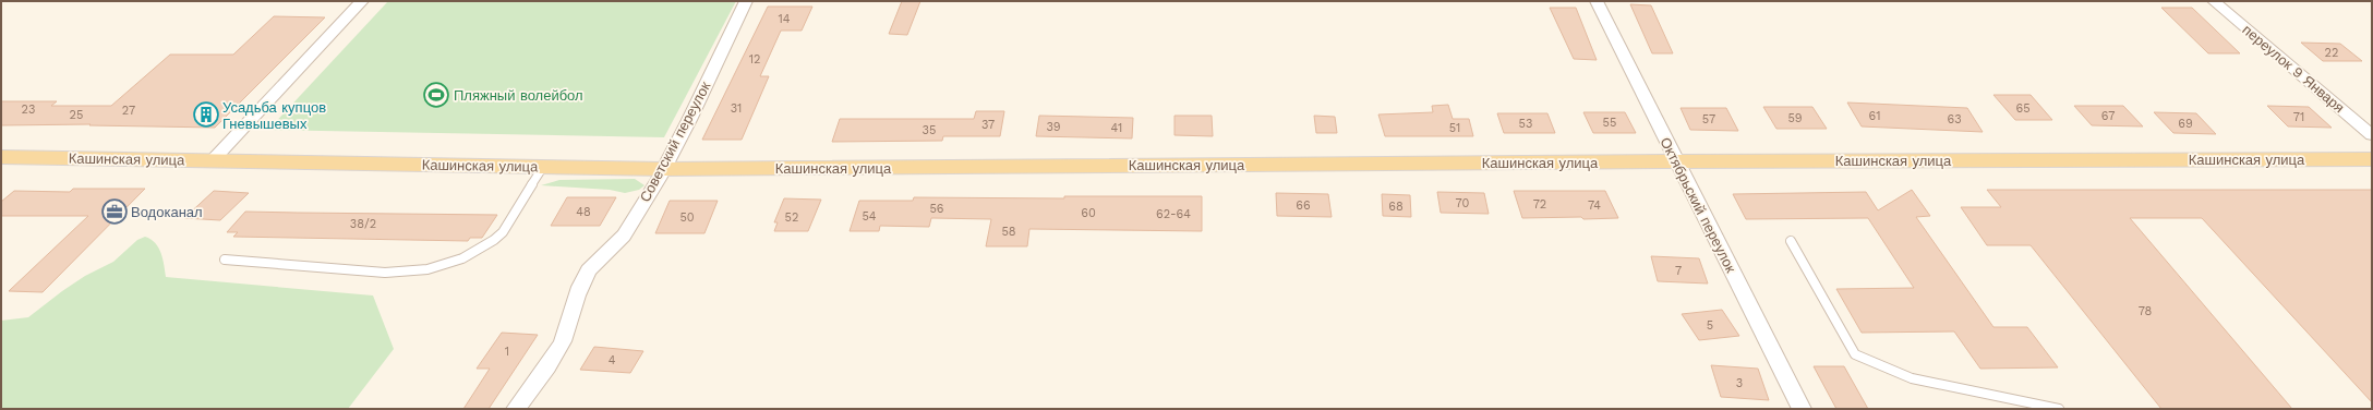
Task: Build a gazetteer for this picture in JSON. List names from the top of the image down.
{
  "streets": {
    "main road": ["Кашинская улица"],
    "street": ["переулок 9 Января", "Советский переулок", "Октябрьский переулок"]
  },
  "crossings": [
    ["Советский переулок", "Кашинская улица"],
    ["Кашинская улица", "Октябрьский переулок"]
  ],
  "places": {
    "sports": ["Пляжный волейбол"],
    "building": ["Усадьба купцов Гневышевых"],
    "office": ["Водоканал"]
  },
  "house_numbers": [
    "14",
    "22",
    "12",
    "31",
    "65",
    "23",
    "27",
    "25",
    "61",
    "67",
    "71",
    "59",
    "57",
    "63",
    "55",
    "53",
    "69",
    "37",
    "39",
    "41",
    "51",
    "35",
    "70",
    "72",
    "66",
    "74",
    "68",
    "56",
    "48",
    "60",
    "62-64",
    "54",
    "50",
    "52",
    "38/2",
    "58",
    "7",
    "78",
    "5",
    "1",
    "4",
    "3"
  ]
}
